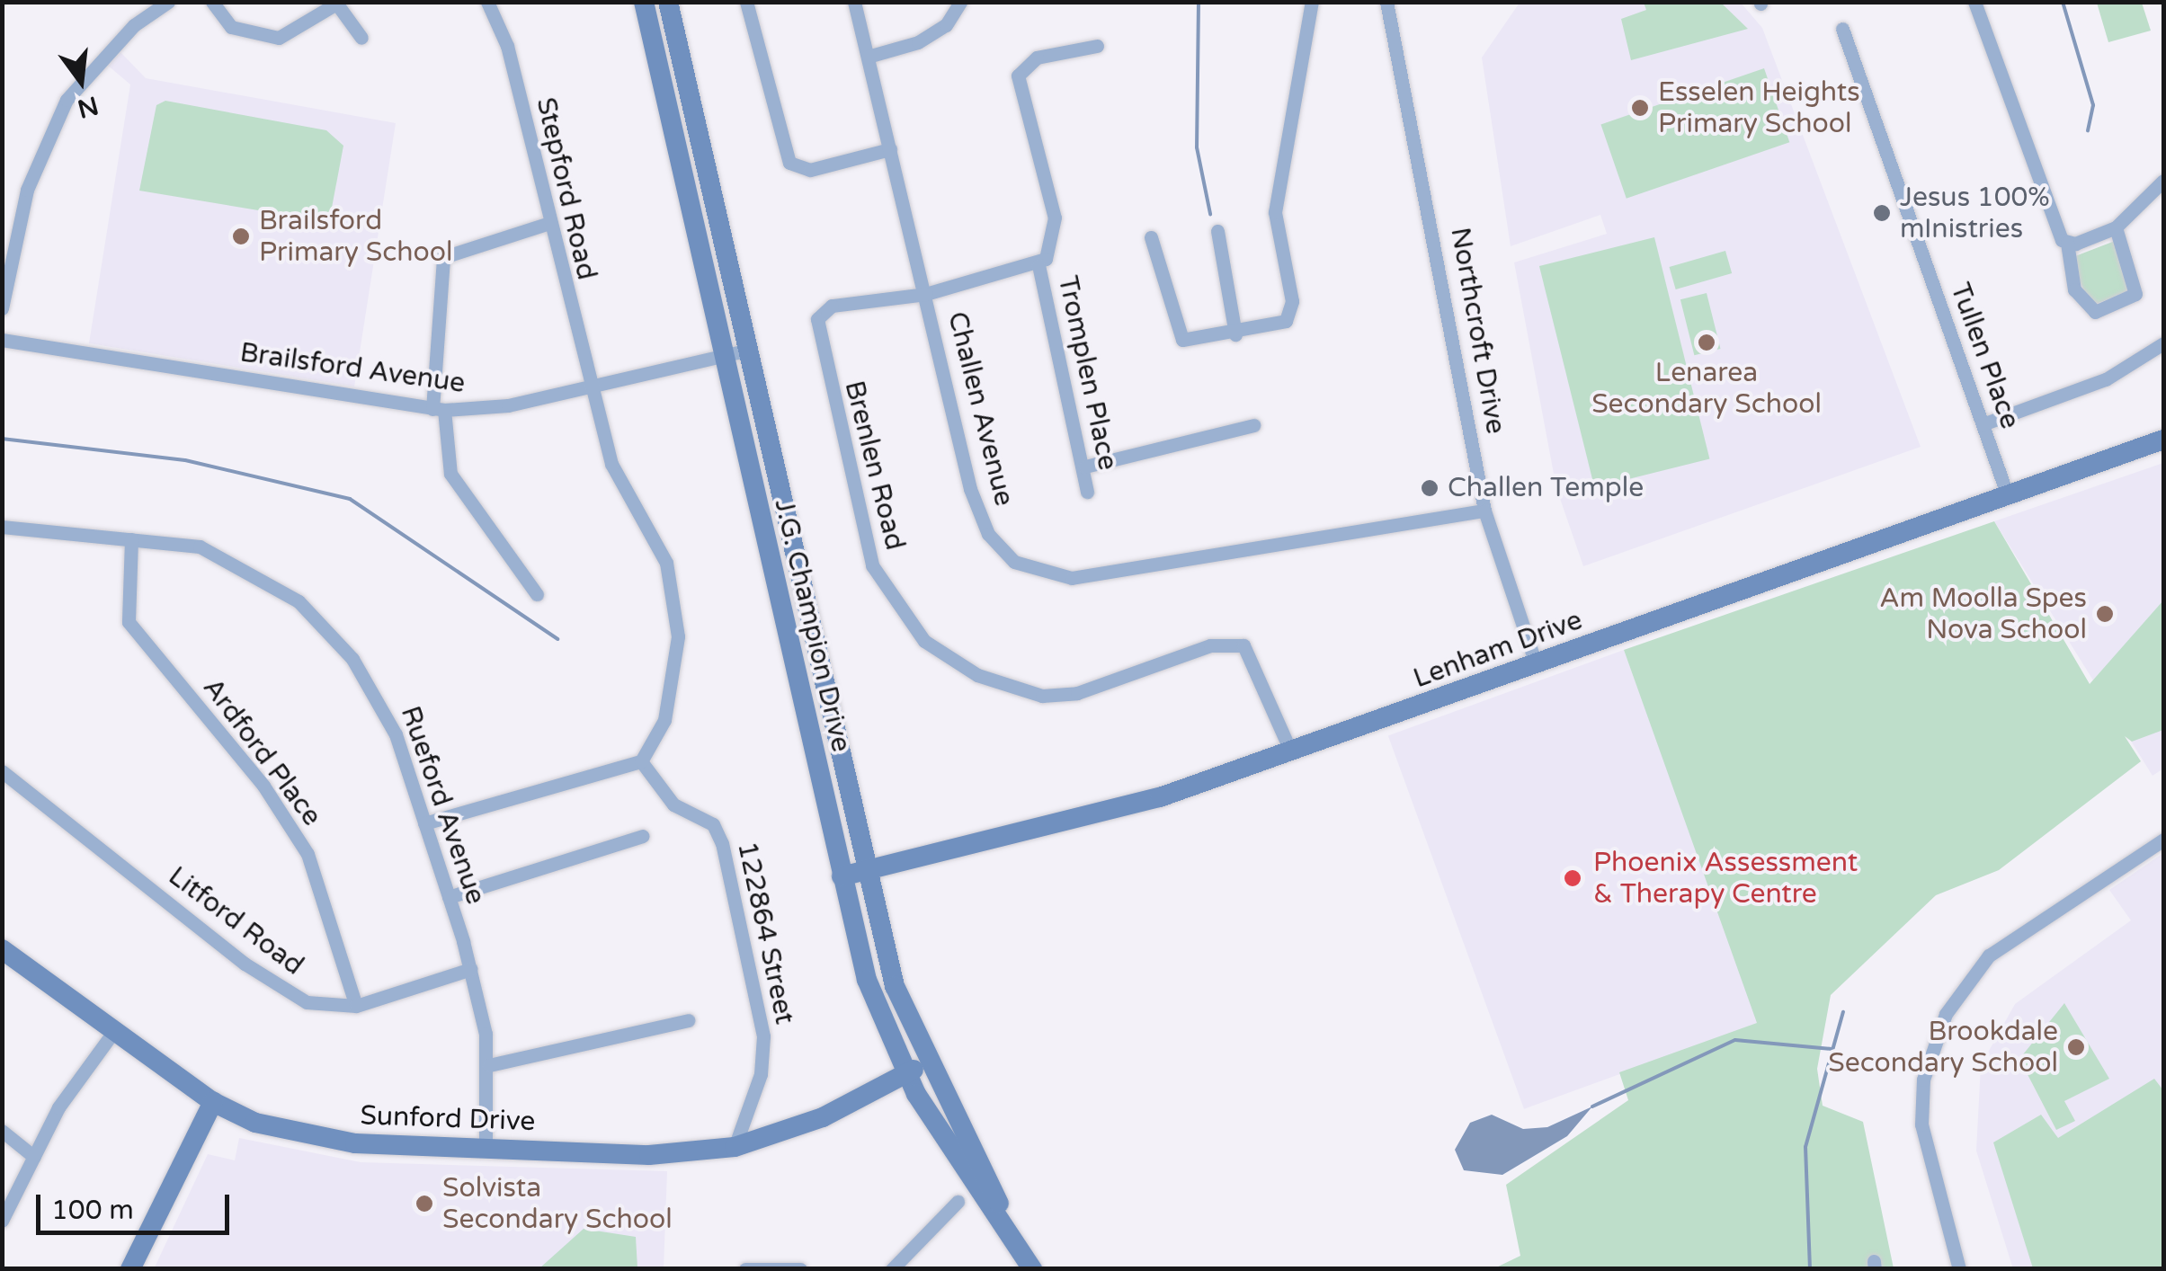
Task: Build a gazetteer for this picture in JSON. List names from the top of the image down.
{
  "streets": {
    "main road": ["J.G. Champion Drive", "Lenham Drive", "Sunford Drive"],
    "street": [
      "Stepford Road",
      "Northcroft Drive",
      "Tullen Place",
      "Brailsford Avenue",
      "Tromplen Place",
      "Challen Avenue",
      "Brenlen Road",
      "Ardford Place",
      "Rueford Avenue",
      "Litford Road",
      "122864 Street"
    ]
  },
  "crossings": [
    ["Stepford Road", "Brailsford Avenue"],
    ["Stepford Road", "122864 Street"],
    ["Northcroft Drive", "Challen Avenue"],
    ["Northcroft Drive", "Lenham Drive"],
    ["Tullen Place", "Lenham Drive"],
    ["Brailsford Avenue", "J.G. Champion Drive"],
    ["Tromplen Place", "Challen Avenue"],
    ["Tromplen Place", "Brenlen Road"],
    ["Challen Avenue", "Brenlen Road"],
    ["Brenlen Road", "Lenham Drive"],
    ["J.G. Champion Drive", "Lenham Drive"],
    ["J.G. Champion Drive", "Sunford Drive"],
    ["Ardford Place", "Rueford Avenue"],
    ["Ardford Place", "Litford Road"],
    ["Rueford Avenue", "Litford Road"],
    ["Rueford Avenue", "Sunford Drive"],
    ["122864 Street", "Sunford Drive"]
  ],
  "places": [
    "Esselen Heights Primary School",
    "Jesus 100% mInistries",
    "Brailsford Primary School",
    "Lenarea Secondary School",
    "Challen Temple",
    "Am Moolla Spes Nova School",
    "Phoenix Assessment & Therapy Centre",
    "Brookdale Secondary School",
    "Solvista Secondary School"
  ],
  "scale_bar": "100 m",
  "north": "bottom"
}
